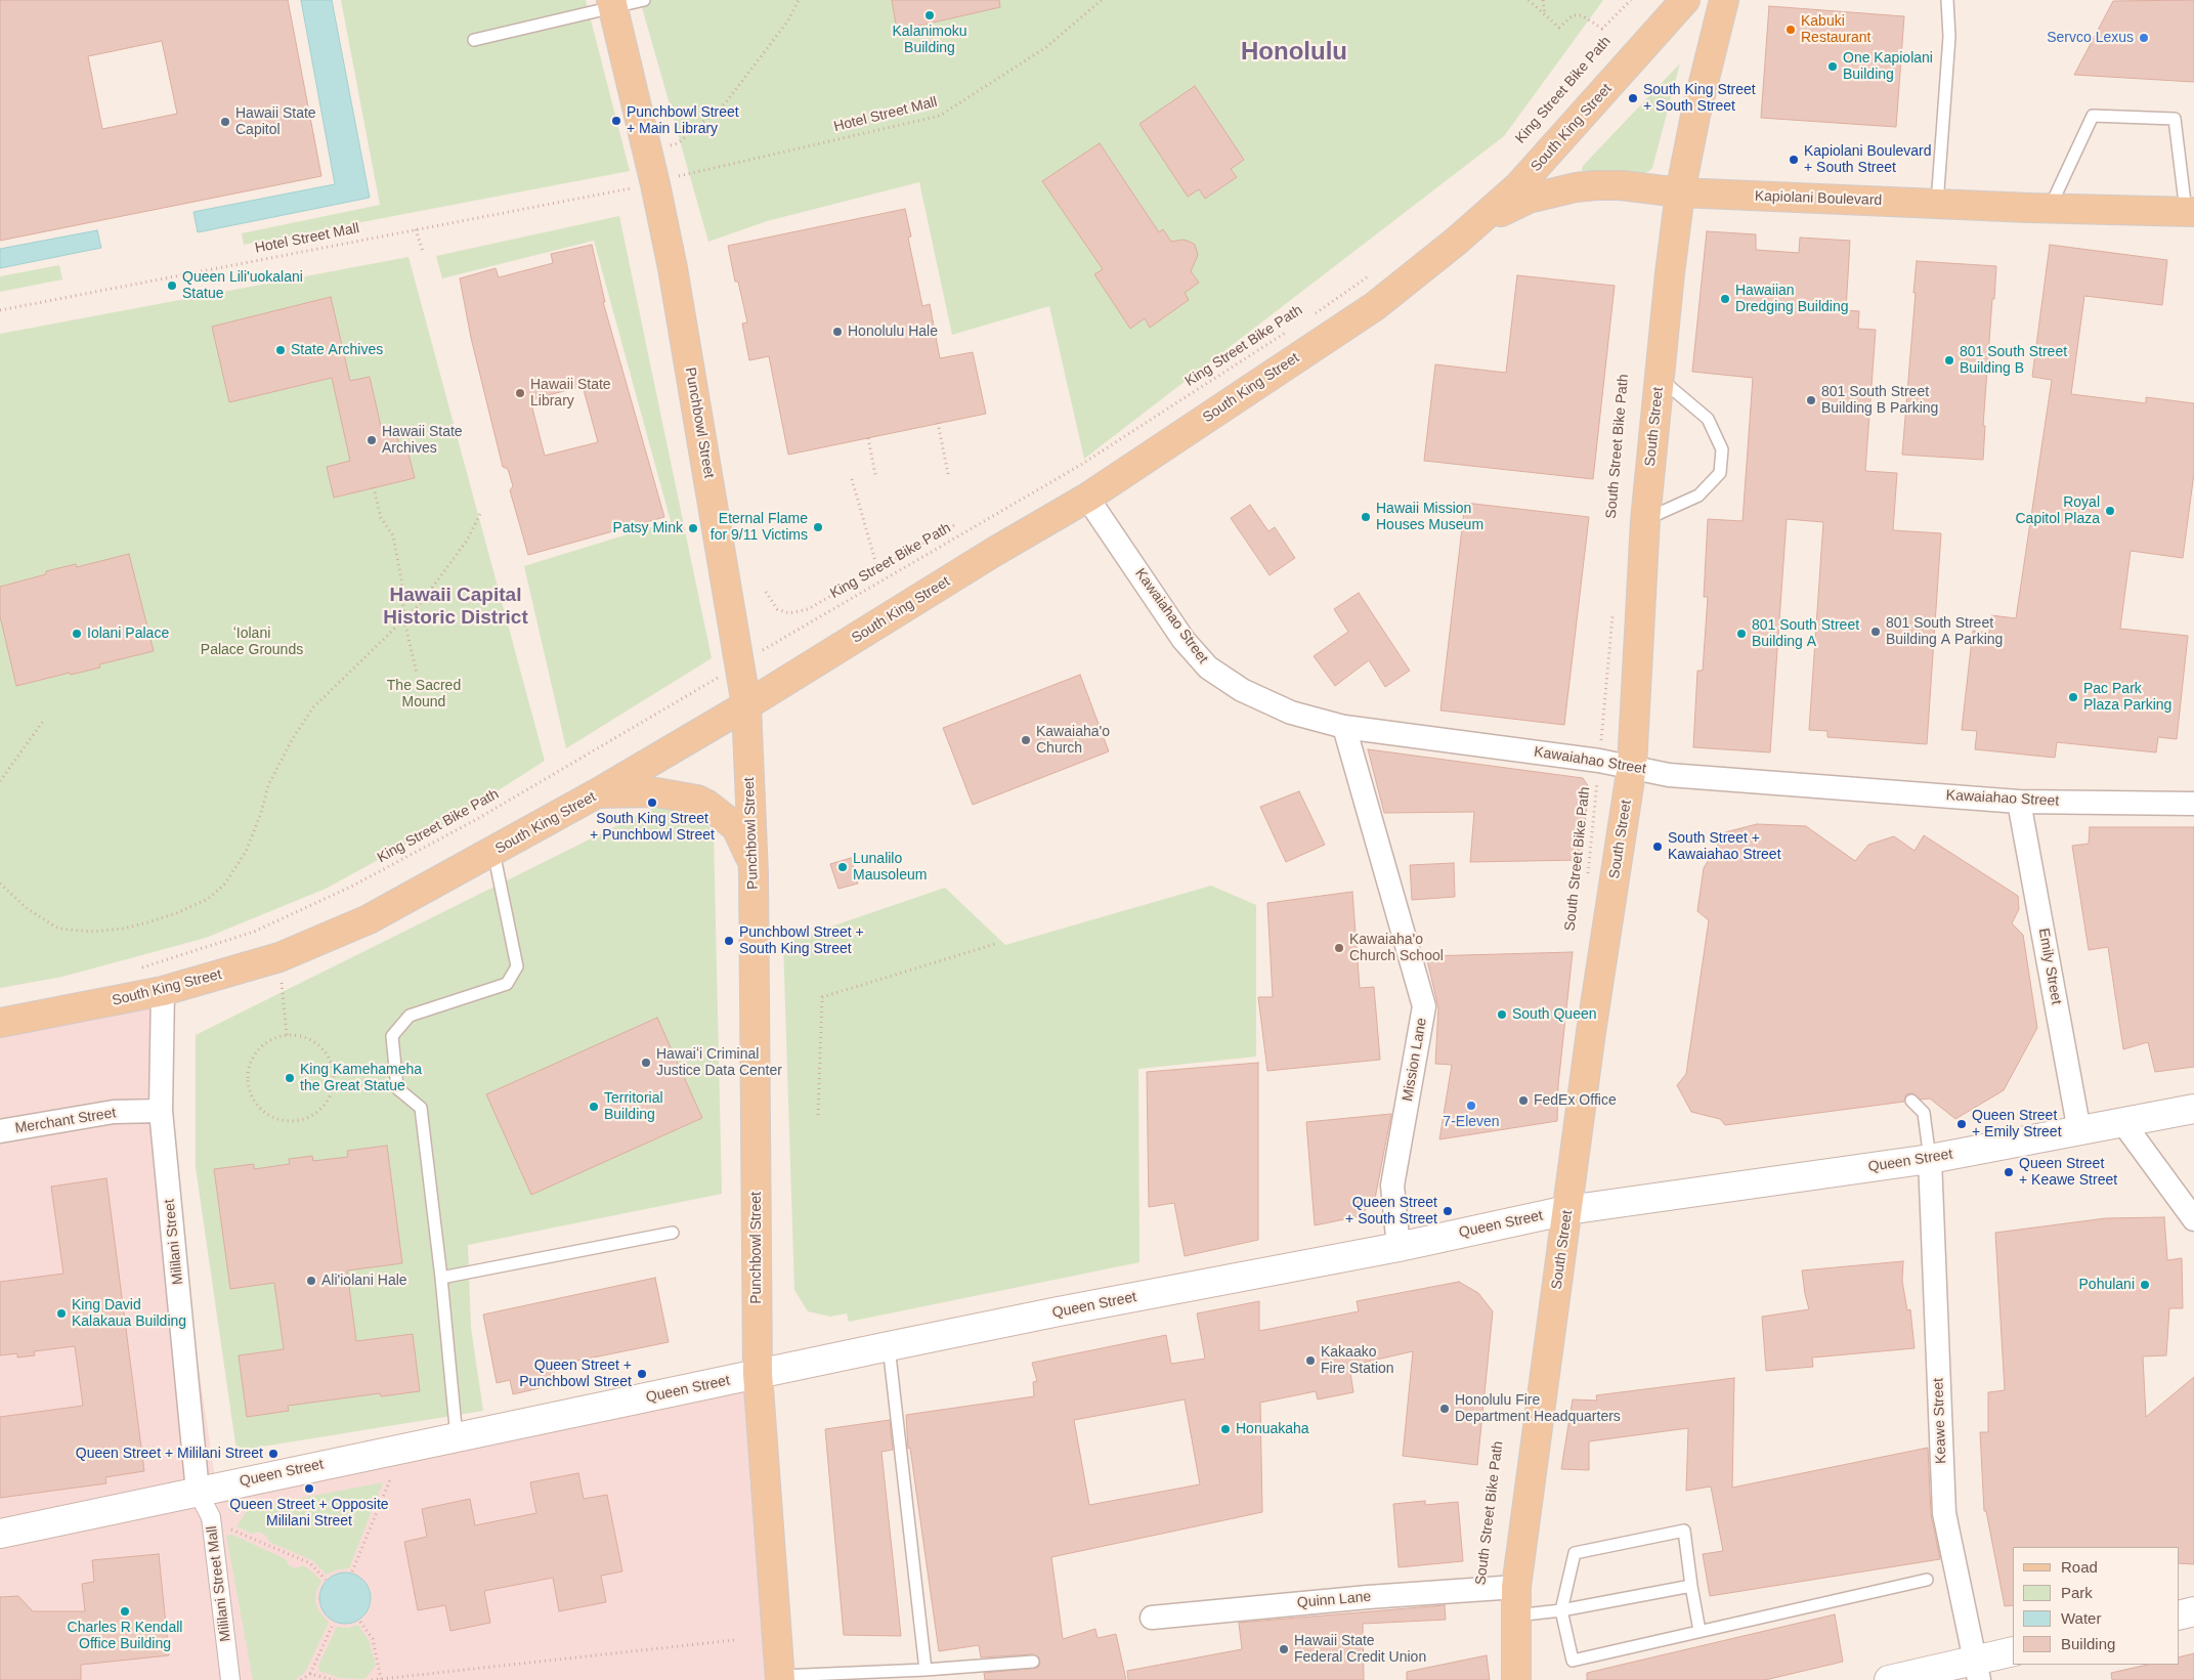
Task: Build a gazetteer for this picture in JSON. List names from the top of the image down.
{
  "streets": {
    "main road": [
      "South King Street",
      "Kapiolani Boulevard",
      "Punchbowl Street",
      "South Street",
      "Queen Street"
    ],
    "street": [
      "Kawaiahao Street",
      "Emily Street",
      "Mission Lane",
      "Merchant Street",
      "Mililani Street",
      "Keawe Street",
      "Mililani Street Mall",
      "Quinn Lane"
    ],
    "path": ["King Street Bike Path", "Hotel Street Mall", "South Street Bike Path"]
  },
  "crossings": [
    ["South King Street", "Kapiolani Boulevard"],
    ["South King Street", "Punchbowl Street"],
    ["South King Street", "Kawaiahao Street"],
    ["South King Street", "Mililani Street"],
    ["Kapiolani Boulevard", "South Street"],
    ["Punchbowl Street", "Queen Street"],
    ["South Street", "Kawaiahao Street"],
    ["South Street", "Queen Street"],
    ["South Street", "Quinn Lane"],
    ["South Street Bike Path", "Kawaiahao Street"],
    ["Kawaiahao Street", "Emily Street"],
    ["Kawaiahao Street", "Mission Lane"],
    ["Emily Street", "Queen Street"],
    ["Mission Lane", "Queen Street"],
    ["Merchant Street", "Mililani Street"],
    ["Queen Street", "Mililani Street"],
    ["Queen Street", "Keawe Street"],
    ["Queen Street", "Mililani Street Mall"],
    ["Mililani Street", "Mililani Street Mall"]
  ],
  "districts": ["Honolulu", "Hawaii Capital Historic District"],
  "parks": ["ʻIolani Palace Grounds", "The Sacred Mound"],
  "places": [
    "Kalanimoku Building",
    "Kabuki Restaurant",
    "Servco Lexus",
    "One Kapiolani Building",
    "South King Street + South Street",
    "Punchbowl Street + Main Library",
    "Hawaii State Capitol",
    "Kapiolani Boulevard + South Street",
    "Queen Lili'uokalani Statue",
    "Hawaiian Dredging Building",
    "Honolulu Hale",
    "State Archives",
    "801 South Street Building B",
    "Hawaii State Library",
    "801 South Street Building B Parking",
    "Hawaii State Archives",
    "Royal Capitol Plaza",
    "Hawaii Mission Houses Museum",
    "Eternal Flame for 9/11 Victims",
    "Patsy Mink",
    "801 South Street Building A Parking",
    "Iolani Palace",
    "801 South Street Building A",
    "Pac Park Plaza Parking",
    "Kawaiaha'o Church",
    "South King Street + Punchbowl Street",
    "South Street + Kawaiahao Street",
    "Lunalilo Mausoleum",
    "Punchbowl Street + South King Street",
    "Kawaiaha'o Church School",
    "South Queen",
    "Hawaiʻi Criminal Justice Data Center",
    "King Kamehameha the Great Statue",
    "FedEx Office",
    "7-Eleven",
    "Territorial Building",
    "Queen Street + Emily Street",
    "Queen Street + Keawe Street",
    "Queen Street + South Street",
    "Ali'iolani Hale",
    "Pohulani",
    "King David Kalakaua Building",
    "Kakaako Fire Station",
    "Queen Street + Punchbowl Street",
    "Honolulu Fire Department Headquarters",
    "Honuakaha",
    "Queen Street + Mililani Street",
    "Queen Street + Opposite Mililani Street",
    "Charles R Kendall Office Building",
    "Hawaii State Federal Credit Union"
  ],
  "legend": [
    "Road",
    "Park",
    "Water",
    "Building"
  ]
}
